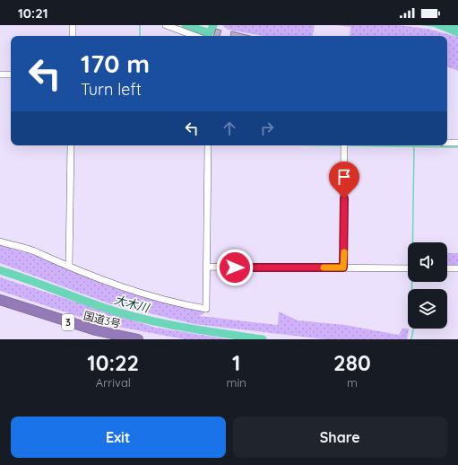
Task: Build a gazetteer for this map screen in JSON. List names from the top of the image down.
{
  "streets": {
    "highway": ["国道3号", "3"]
  },
  "water": ["大木川"],
  "page": {
    "status": "10:21",
    "turn": ["170 m", "Turn left"],
    "eta": [
      "10:22",
      "Arrival",
      "1",
      "min",
      "280",
      "m"
    ],
    "buttons": ["Exit", "Share"]
  }
}
